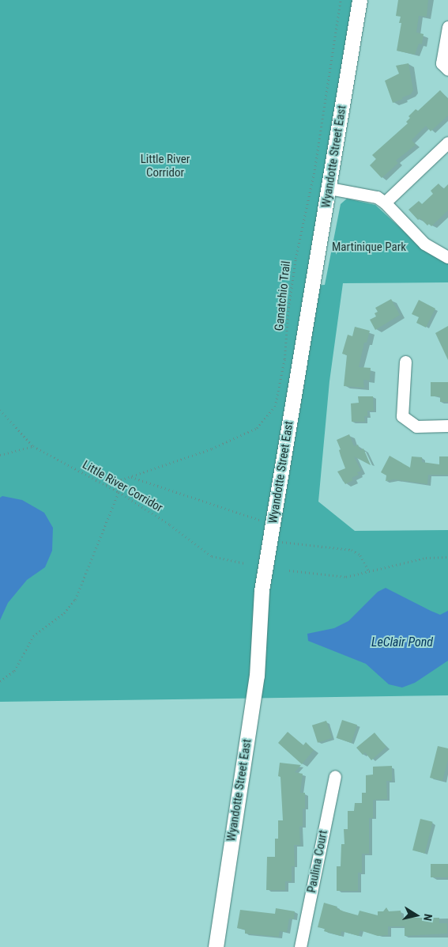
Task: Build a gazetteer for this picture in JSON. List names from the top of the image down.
{
  "streets": {
    "street": ["Wyandotte Street East", "Paulina Court"],
    "path": ["Ganatchio Trail", "Little River Corridor"]
  },
  "crossings": [
    ["Ganatchio Trail", "Little River Corridor"]
  ],
  "water": ["LeClair Pond"],
  "parks": ["Little River Corridor", "Martinique Park"],
  "north": "right"
}
